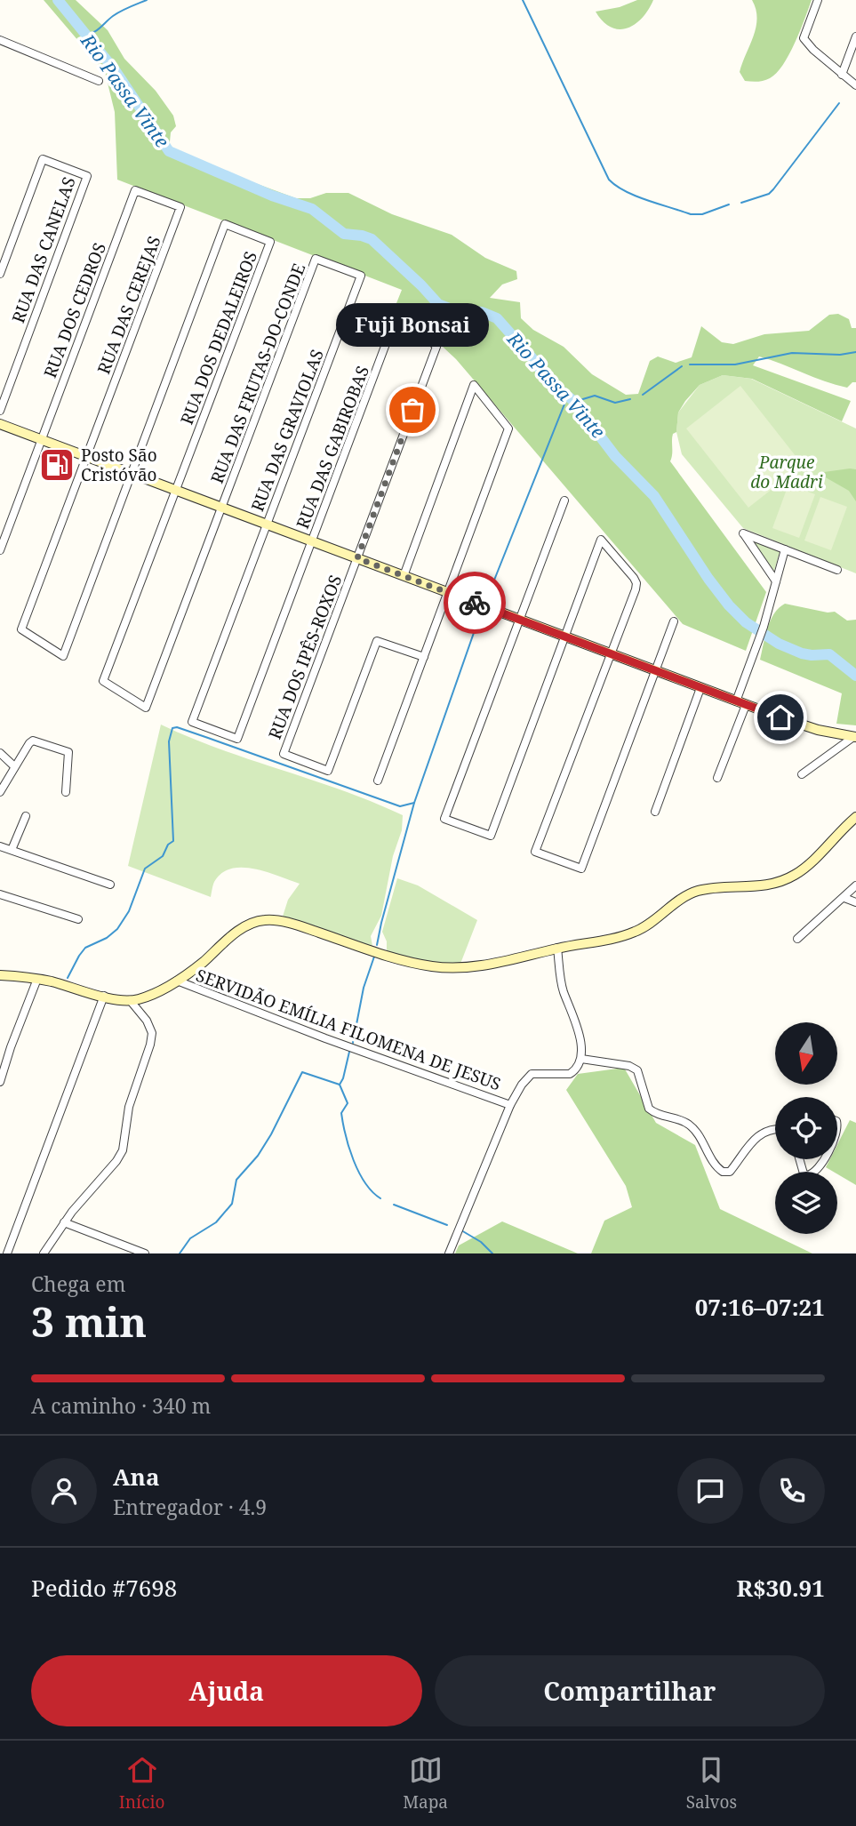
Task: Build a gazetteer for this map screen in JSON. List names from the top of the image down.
{
  "streets": {
    "street": [
      "RUA DAS CANELAS",
      "RUA DAS CEREJAS",
      "RUA DOS CEDROS",
      "RUA DOS DEDALEIROS",
      "RUA DAS FRUTAS-DO-CONDE",
      "RUA DAS GRAVIOLAS",
      "RUA DAS GABIROBAS",
      "RUA DOS IPÊS-ROXOS",
      "SERVIDÃO EMÍLIA FILOMENA DE JESUS"
    ]
  },
  "crossings": [
    ["RUA DAS CEREJAS", "RUA DOS CEDROS"],
    ["RUA DAS FRUTAS-DO-CONDE", "RUA DAS GRAVIOLAS"],
    ["RUA DAS GRAVIOLAS", "RUA DAS GABIROBAS"],
    ["RUA DAS GABIROBAS", "RUA DOS IPÊS-ROXOS"]
  ],
  "water": ["Rio Passa Vinte"],
  "parks": ["Parque do Madri"],
  "places": {
    "other": ["Fuji Bonsai"],
    "fuel station": ["Posto São Cristóvão"]
  },
  "north": "bottom",
  "page": {
    "bubble": "Fuji Bonsai",
    "heading": ["3 min", "Chega em", "07:16–07:21"],
    "panel": [
      "Ana",
      "Entregador · 4.9",
      "Pedido #7698",
      "R$30.91"
    ],
    "bar": "A caminho · 340 m",
    "buttons": ["Ajuda", "Compartilhar"],
    "tabs": ["Início", "Mapa", "Salvos"]
  }
}
